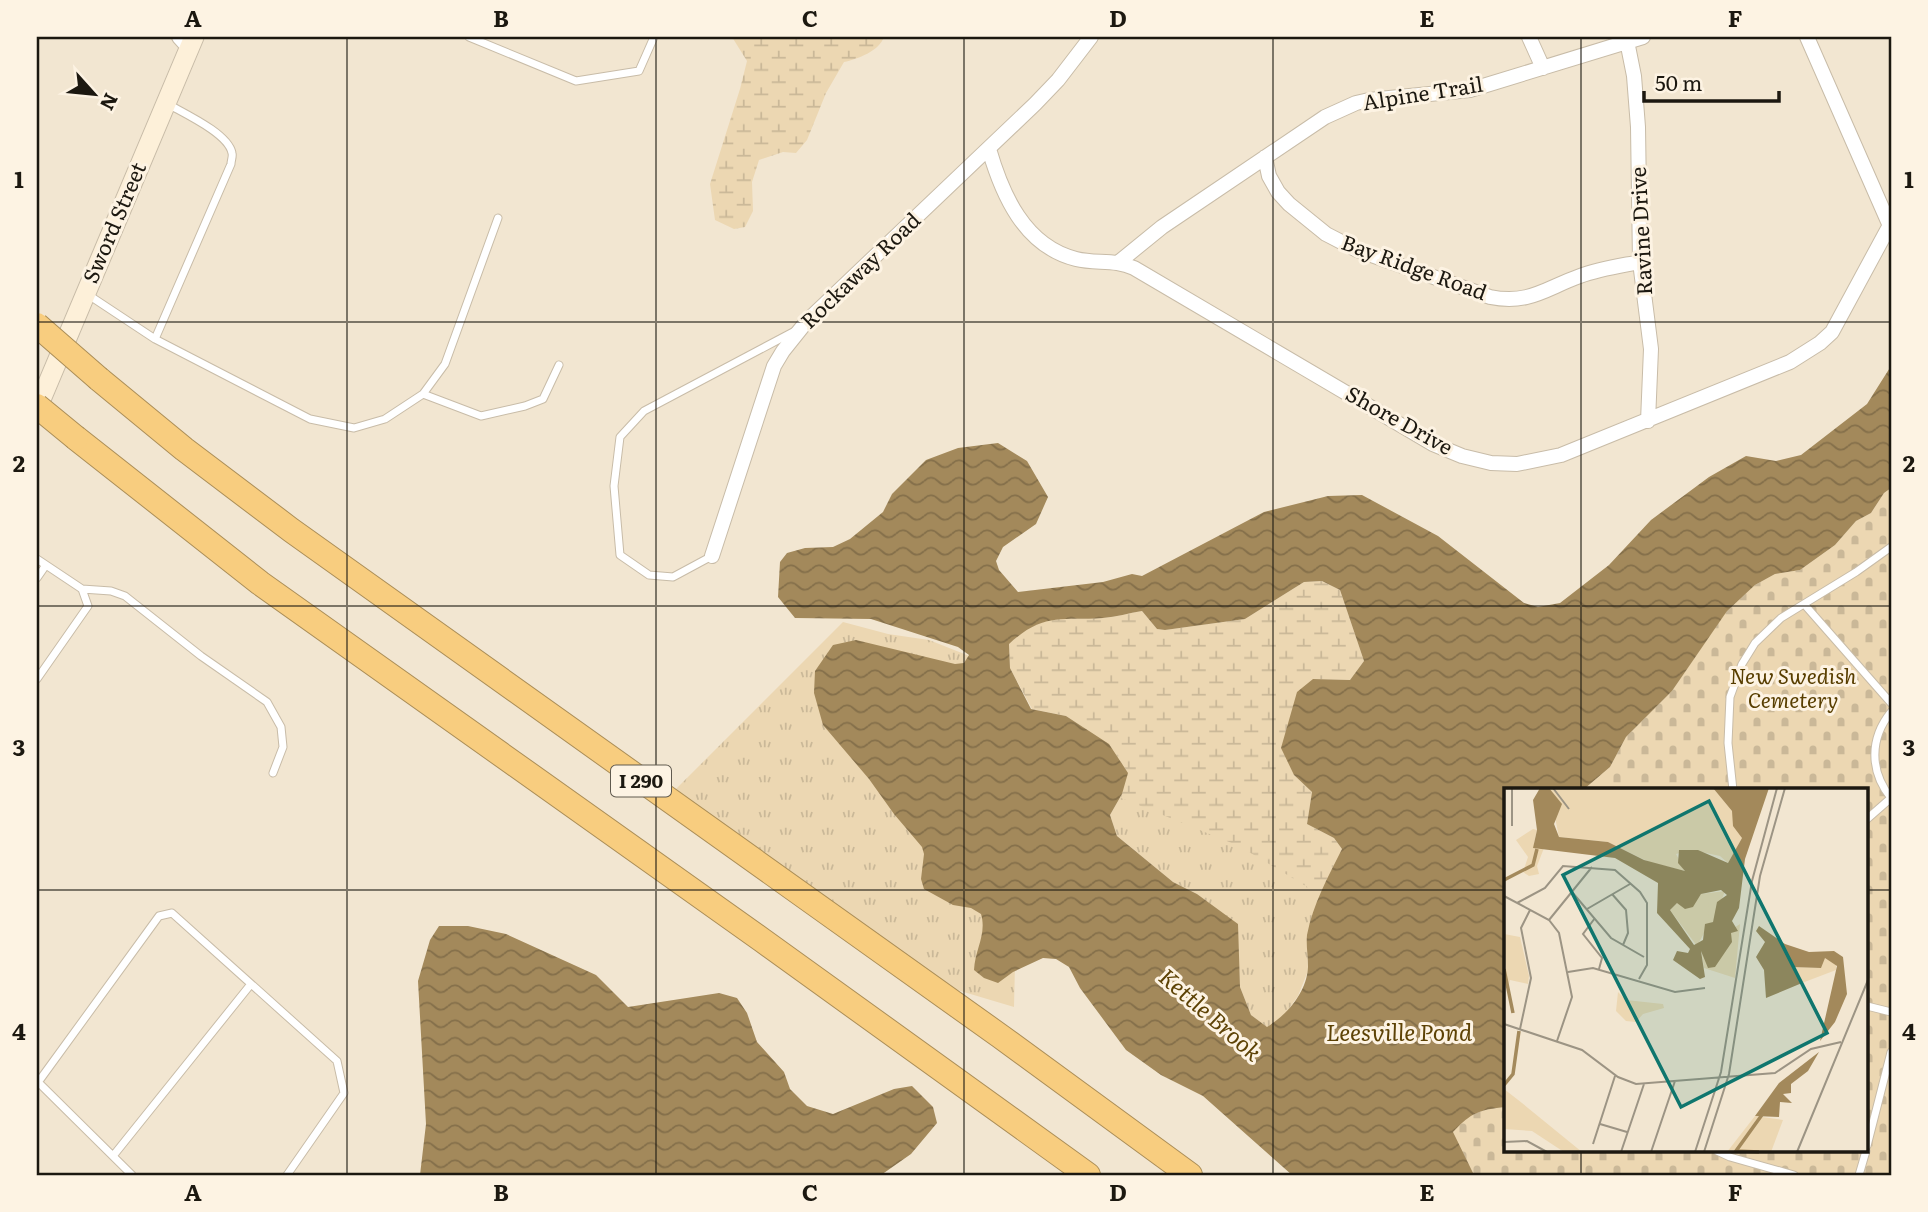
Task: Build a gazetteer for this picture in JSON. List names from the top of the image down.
{
  "streets": {
    "highway": ["I 290"],
    "street": [
      "Alpine Trail",
      "Sword Street",
      "Ravine Drive",
      "Bay Ridge Road",
      "Rockaway Road",
      "Shore Drive"
    ]
  },
  "crossings": [
    ["Alpine Trail", "Ravine Drive"],
    ["Alpine Trail", "Bay Ridge Road"],
    ["Alpine Trail", "Shore Drive"],
    ["Sword Street", "I 290"],
    ["Ravine Drive", "Bay Ridge Road"],
    ["Ravine Drive", "Shore Drive"],
    ["Rockaway Road", "Shore Drive"]
  ],
  "water": ["Kettle Brook", "Leesville Pond"],
  "parks": ["New Swedish Cemetery"],
  "scale_bar": "50 m",
  "north": "bottom right",
  "grid": {
    "columns": [
      "A",
      "B",
      "C",
      "D",
      "E",
      "F"
    ],
    "rows": [
      "1",
      "2",
      "3",
      "4"
    ]
  }
}
